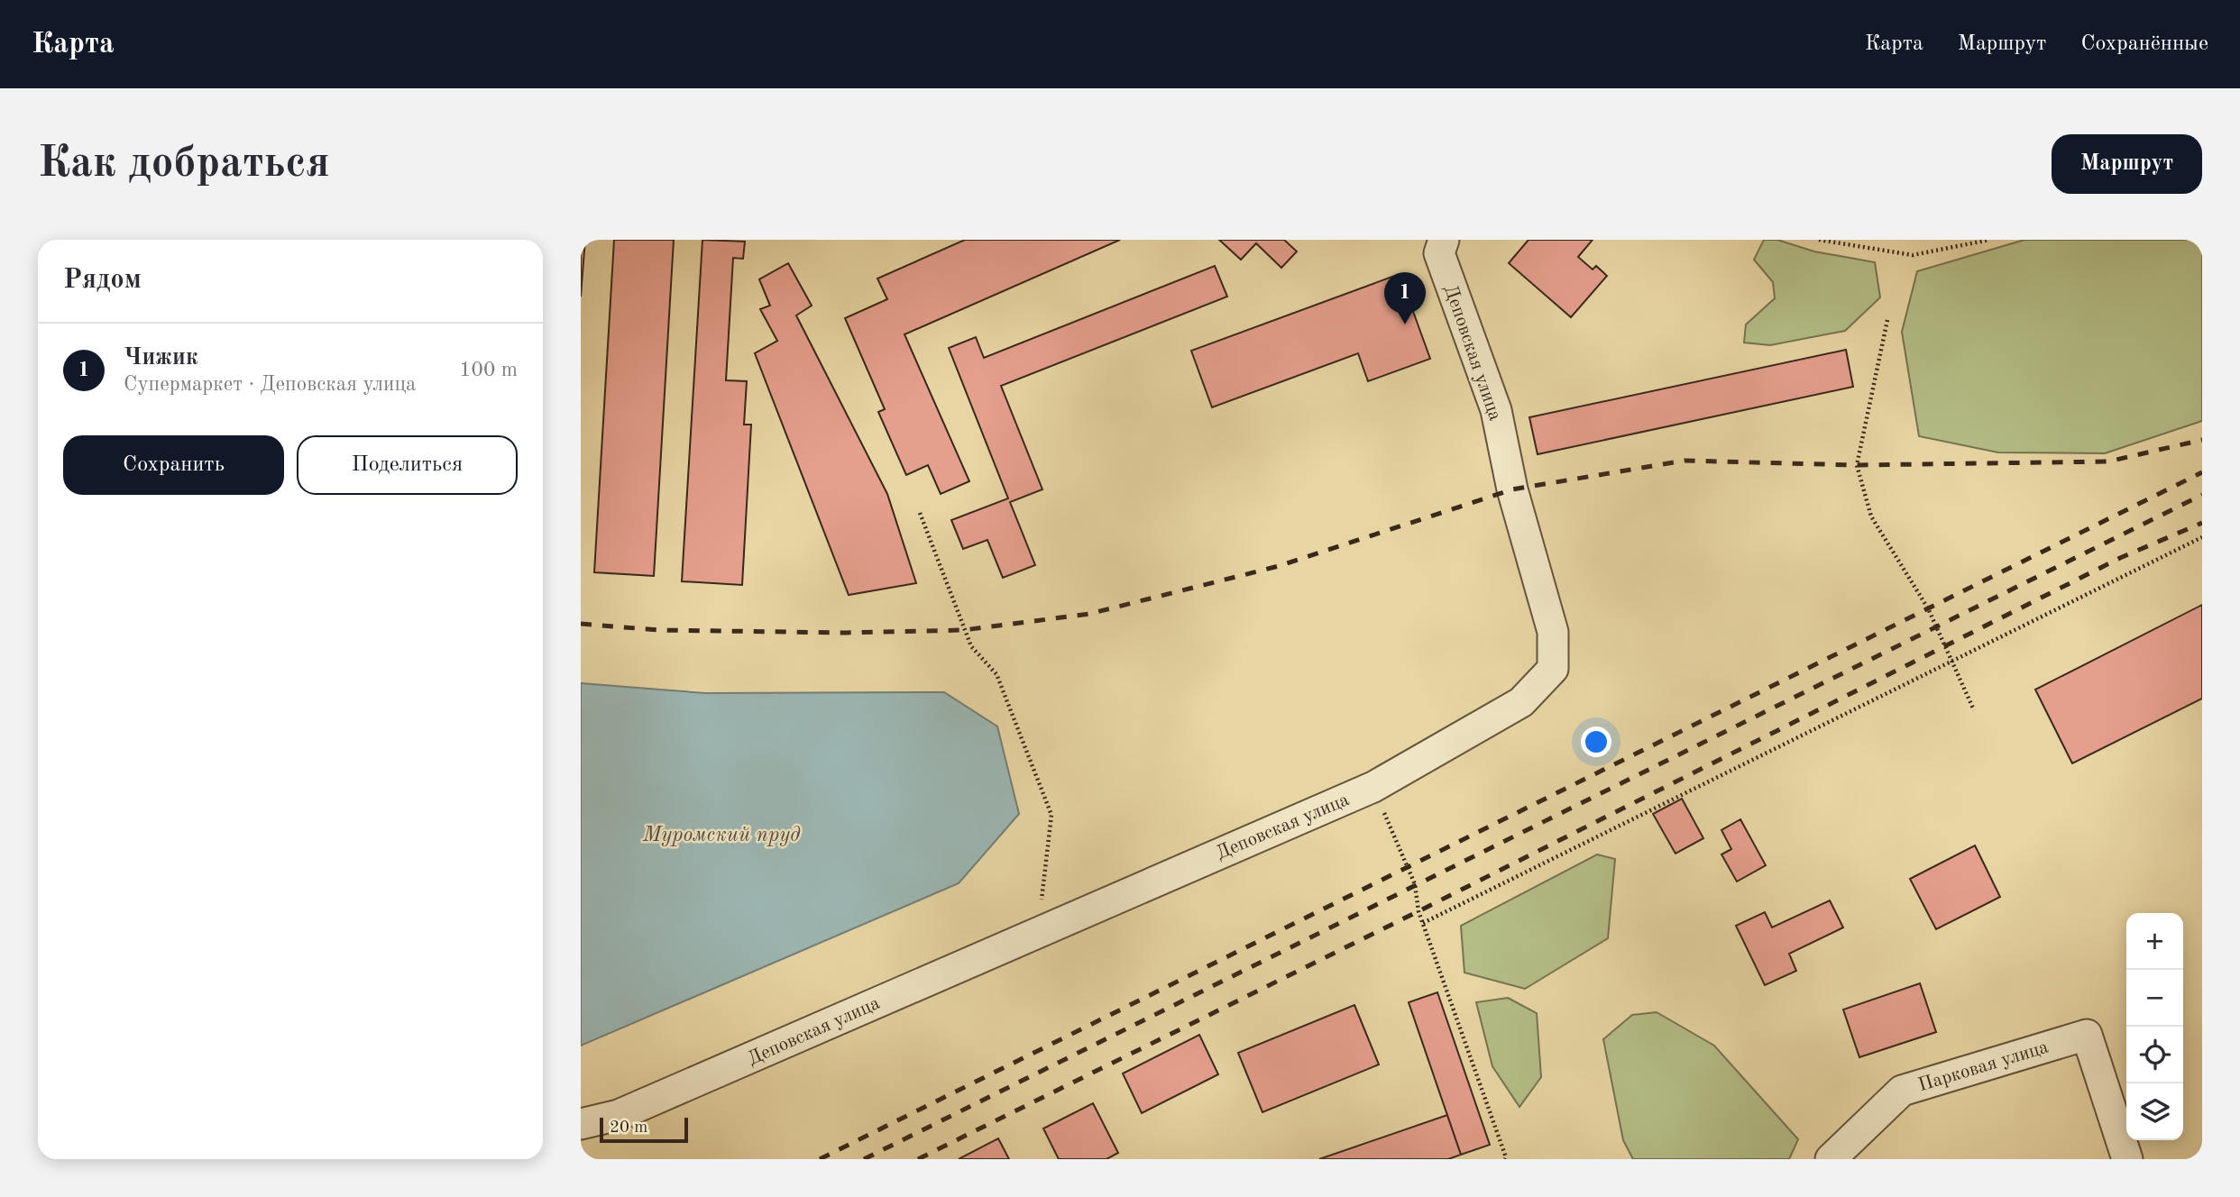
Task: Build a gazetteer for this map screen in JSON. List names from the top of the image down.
{
  "streets": {
    "street": ["Деповская улица", "Парковая улица"]
  },
  "water": ["Муромский пруд"],
  "scale_bar": "20 m",
  "page": {
    "header": "Карта",
    "nav": ["Карта", "Маршрут", "Сохранённые"],
    "buttons": [
      "Маршрут",
      ["Сохранить", "Поделиться"]
    ],
    "title": "Как добраться",
    "heading": "Рядом",
    "pins": "1",
    "list": [
      {
        "mark": "1",
        "name": "Чижик",
        "note": "Супермаркет · Деповская улица",
        "value": "100 m"
      }
    ],
    "map_buttons": ["+", "−"],
    "scale": "20 m"
  }
}
